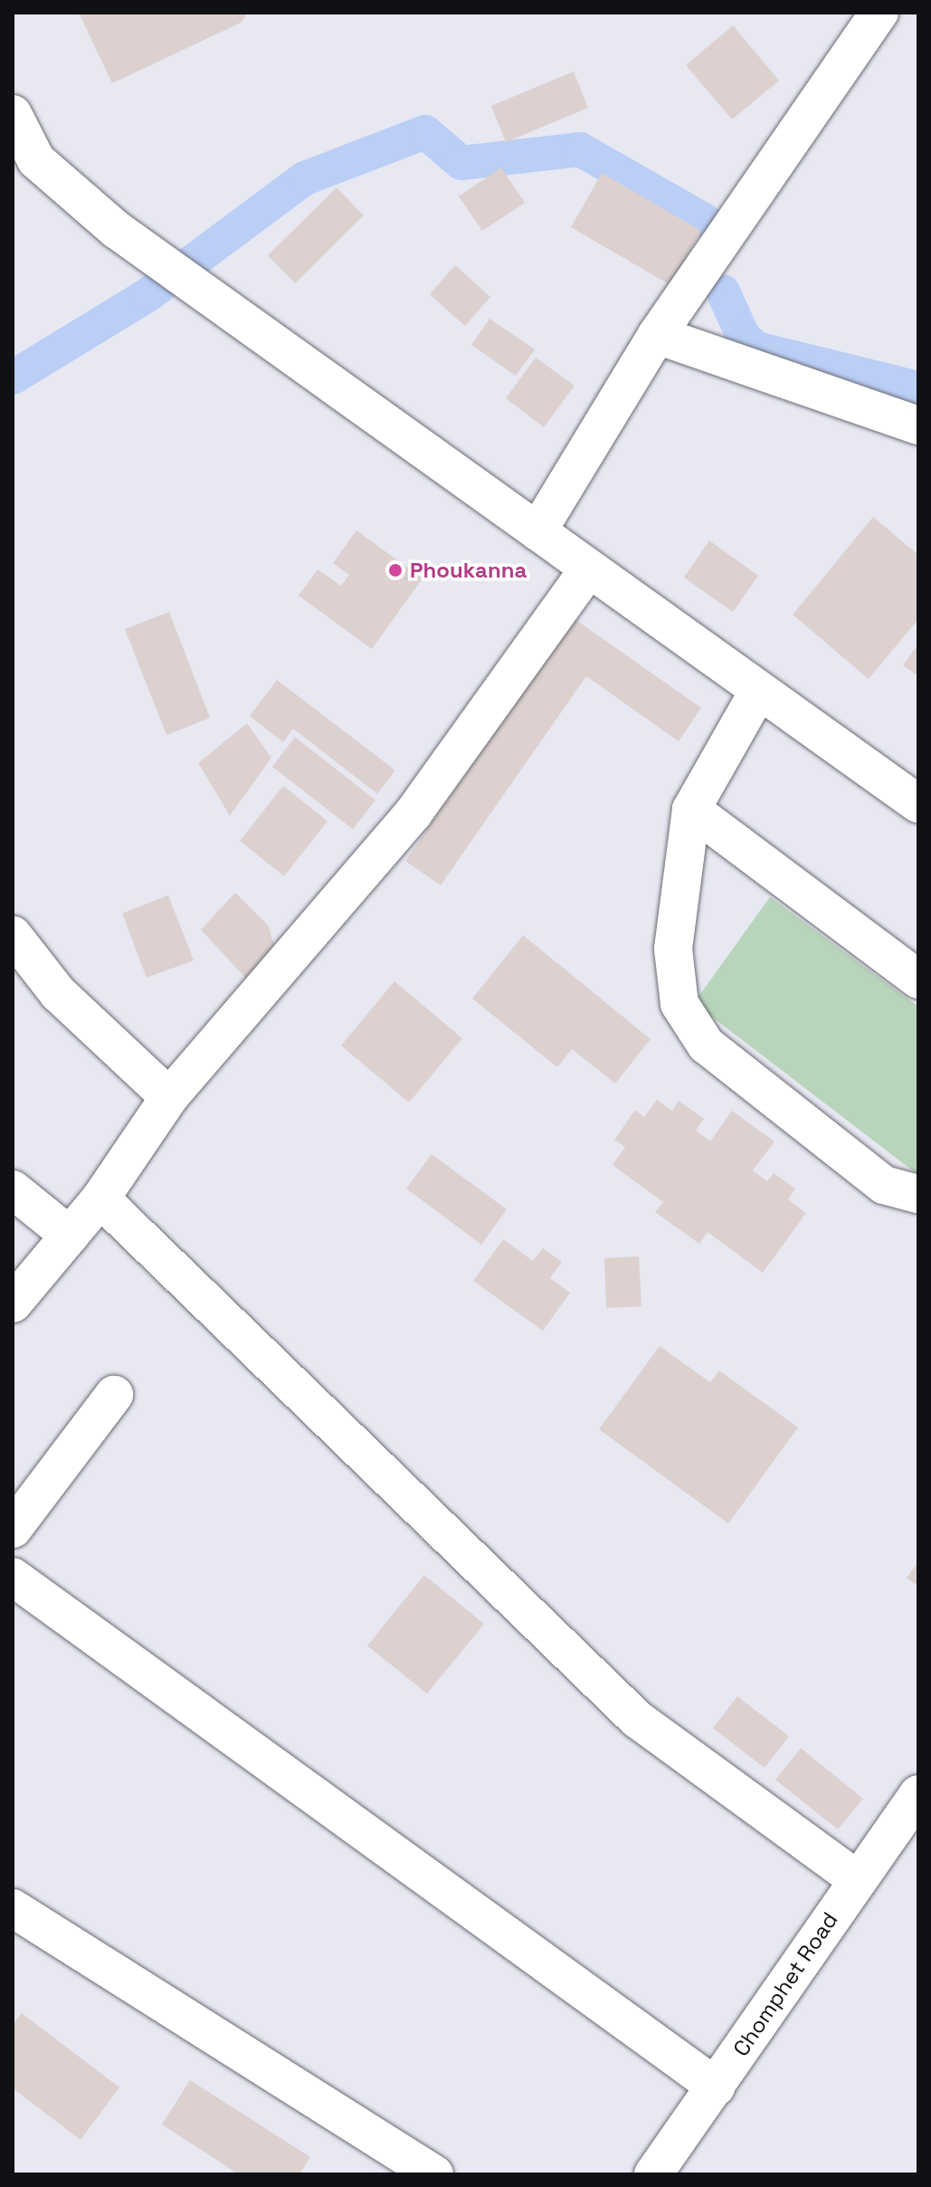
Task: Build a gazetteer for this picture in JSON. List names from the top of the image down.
{
  "streets": {
    "street": ["Chomphet Road"]
  },
  "places": ["Phoukanna"]
}
